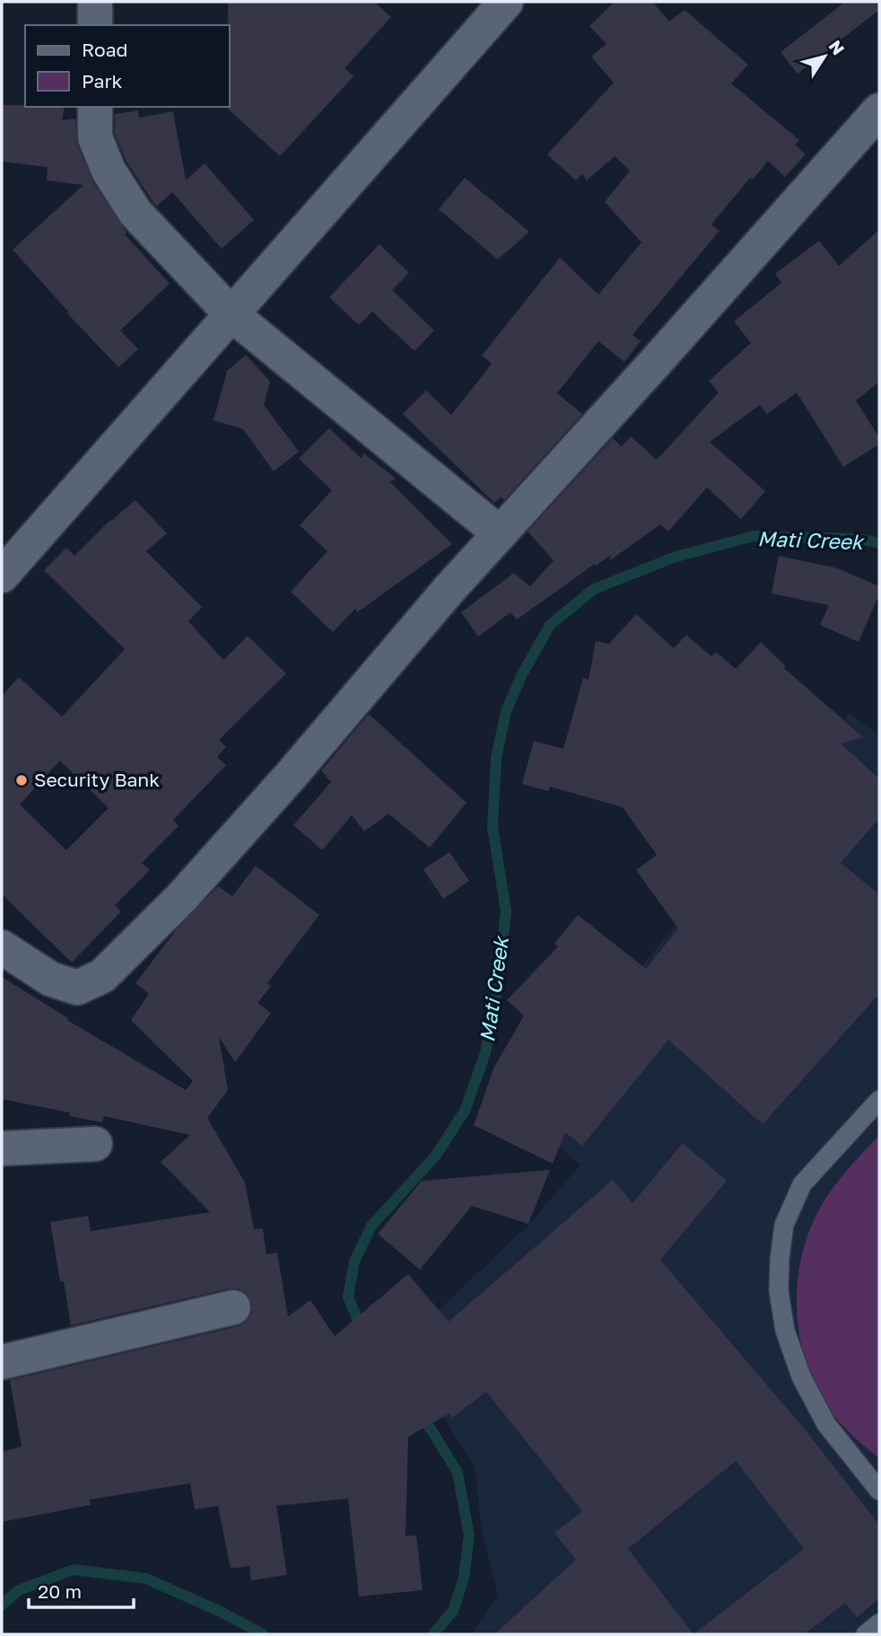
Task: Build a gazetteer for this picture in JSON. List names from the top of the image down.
{
  "water": ["Mati Creek"],
  "places": ["Security Bank"],
  "legend": ["Road", "Park"],
  "scale_bar": "20 m",
  "north": "top right"
}
